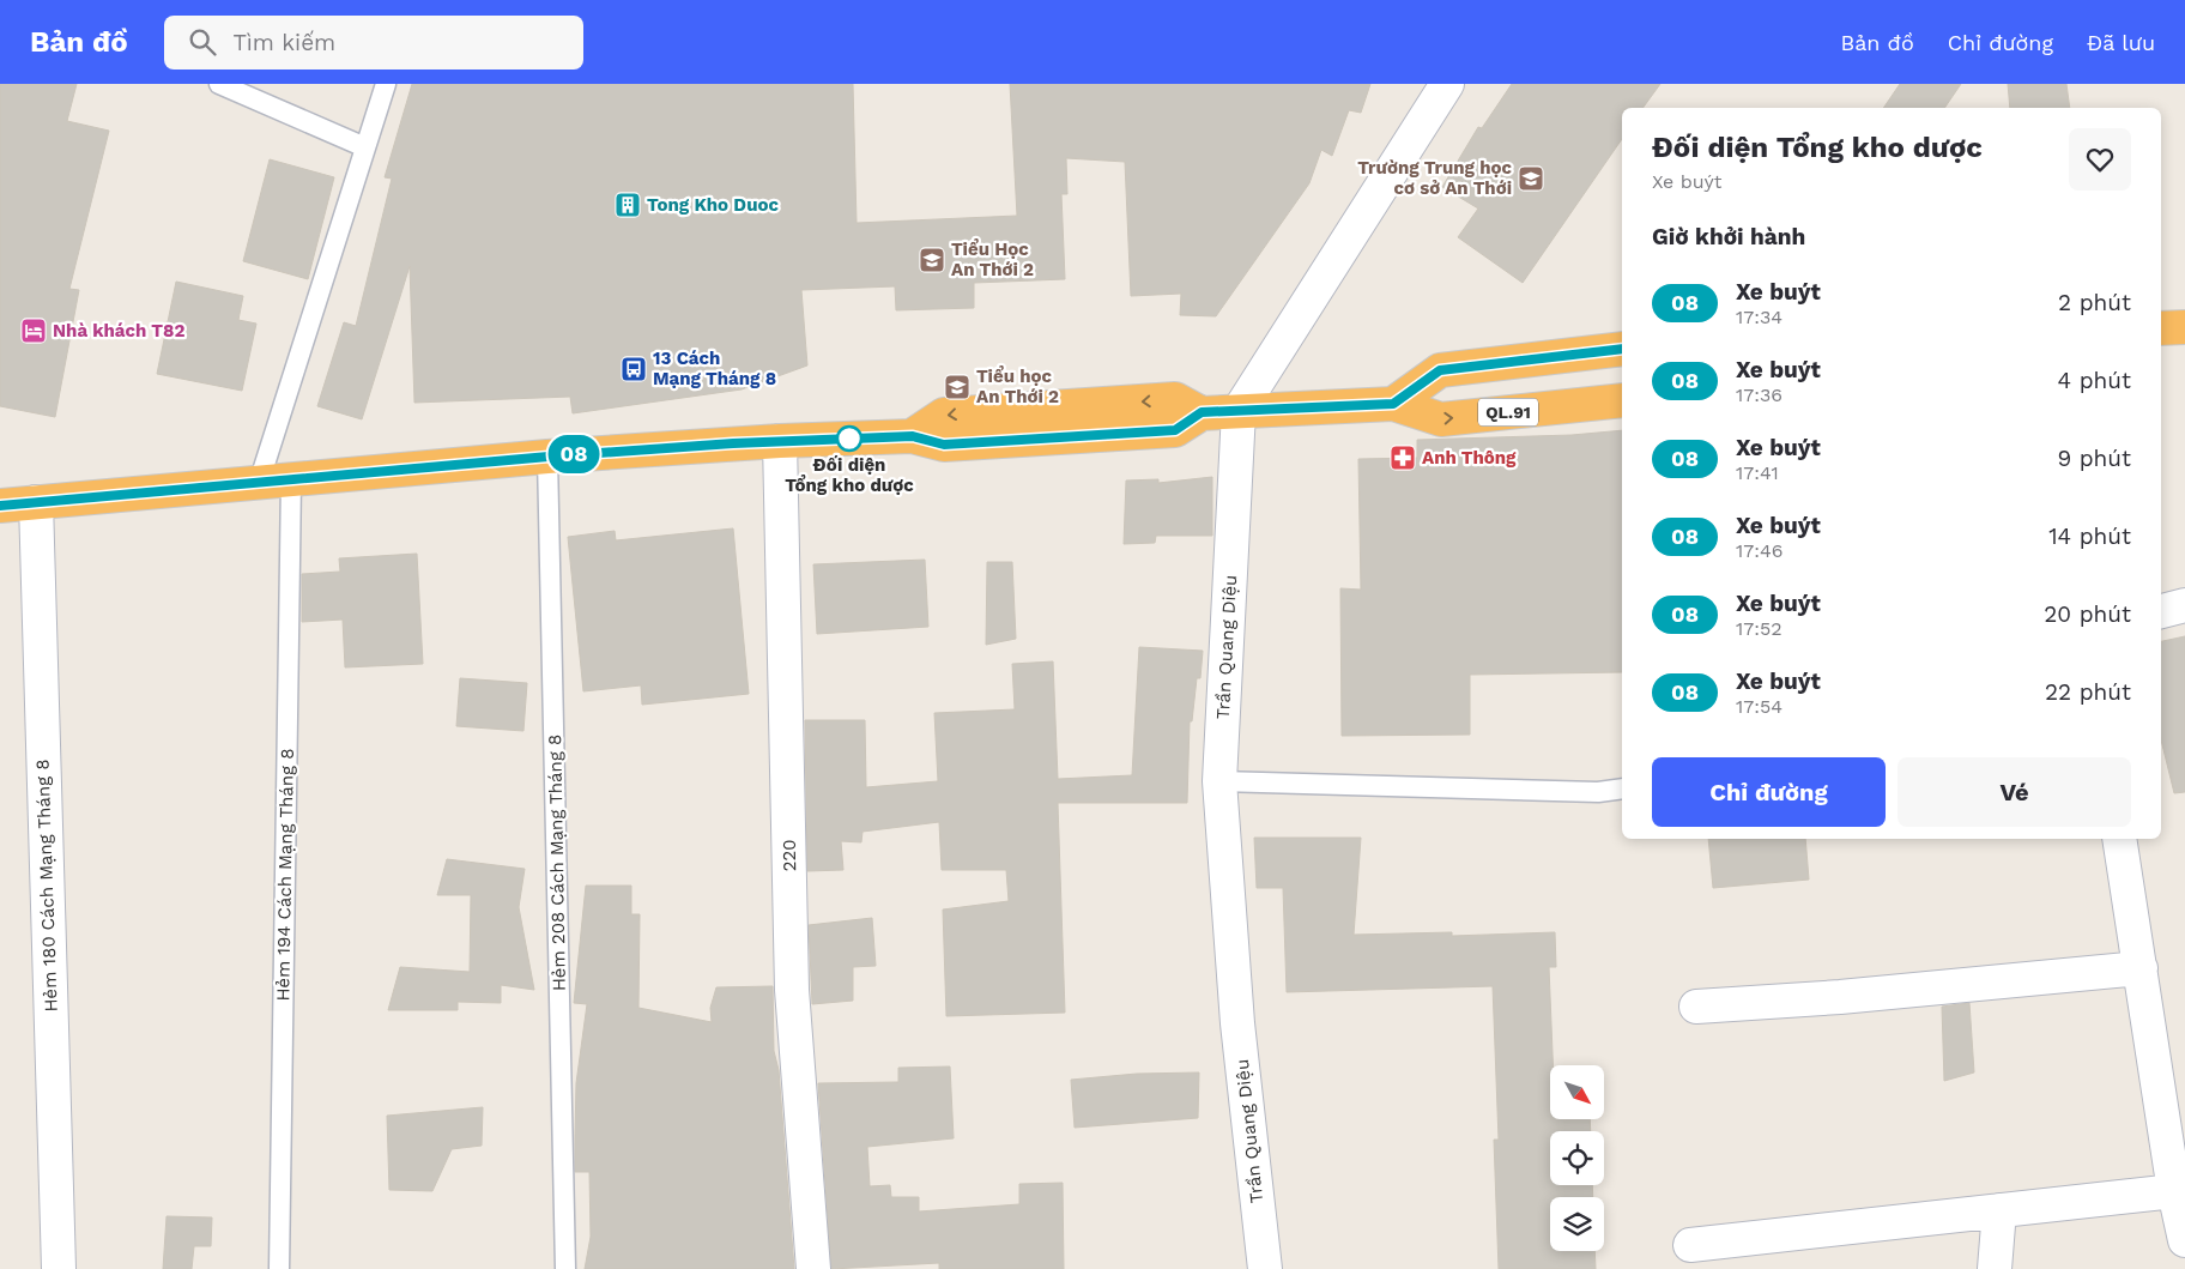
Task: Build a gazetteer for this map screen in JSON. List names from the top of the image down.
{
  "streets": {
    "highway": ["QL.91"],
    "street": ["Trần Quang Diệu", "220", "Hẻm 180 Cách Mạng Tháng 8"],
    "lane": ["Hẻm 208 Cách Mạng Tháng 8", "Hẻm 194 Cách Mạng Tháng 8"]
  },
  "crossings": [
    ["QL.91", "Trần Quang Diệu"],
    ["QL.91", "220"],
    ["QL.91", "Hẻm 208 Cách Mạng Tháng 8"],
    ["QL.91", "Hẻm 194 Cách Mạng Tháng 8"],
    ["QL.91", "Hẻm 180 Cách Mạng Tháng 8"]
  ],
  "places": {
    "school or university": ["Trường Trung học cơ sở An Thới", "Tiểu Học An Thới 2", "Tiểu học An Thới 2"],
    "building": ["Tong Kho Duoc"],
    "hotel": ["Nhà khách T82"],
    "bus stop": ["13 Cách Mạng Tháng 8"],
    "other": ["Đối diện Tổng kho dược"],
    "pharmacy": ["Anh Thông"]
  },
  "lines": ["bus line 08"],
  "north": "bottom right",
  "page": {
    "header": "Bản đồ",
    "search": "Tìm kiếm",
    "nav": ["Bản đồ", "Chỉ đường", "Đã lưu"],
    "on_map": "08",
    "heading": [
      ["Đối diện Tổng kho dược", "Xe buýt"],
      "Giờ khởi hành"
    ],
    "list": [
      {
        "mark": "08",
        "name": "Xe buýt",
        "note": "17:34",
        "value": "2 phút"
      },
      {
        "mark": "08",
        "name": "Xe buýt",
        "note": "17:36",
        "value": "4 phút"
      },
      {
        "mark": "08",
        "name": "Xe buýt",
        "note": "17:41",
        "value": "9 phút"
      },
      {
        "mark": "08",
        "name": "Xe buýt",
        "note": "17:46",
        "value": "14 phút"
      },
      {
        "mark": "08",
        "name": "Xe buýt",
        "note": "17:52",
        "value": "20 phút"
      },
      {
        "mark": "08",
        "name": "Xe buýt",
        "note": "17:54",
        "value": "22 phút"
      }
    ],
    "buttons": ["Chỉ đường", "Vé"]
  }
}
